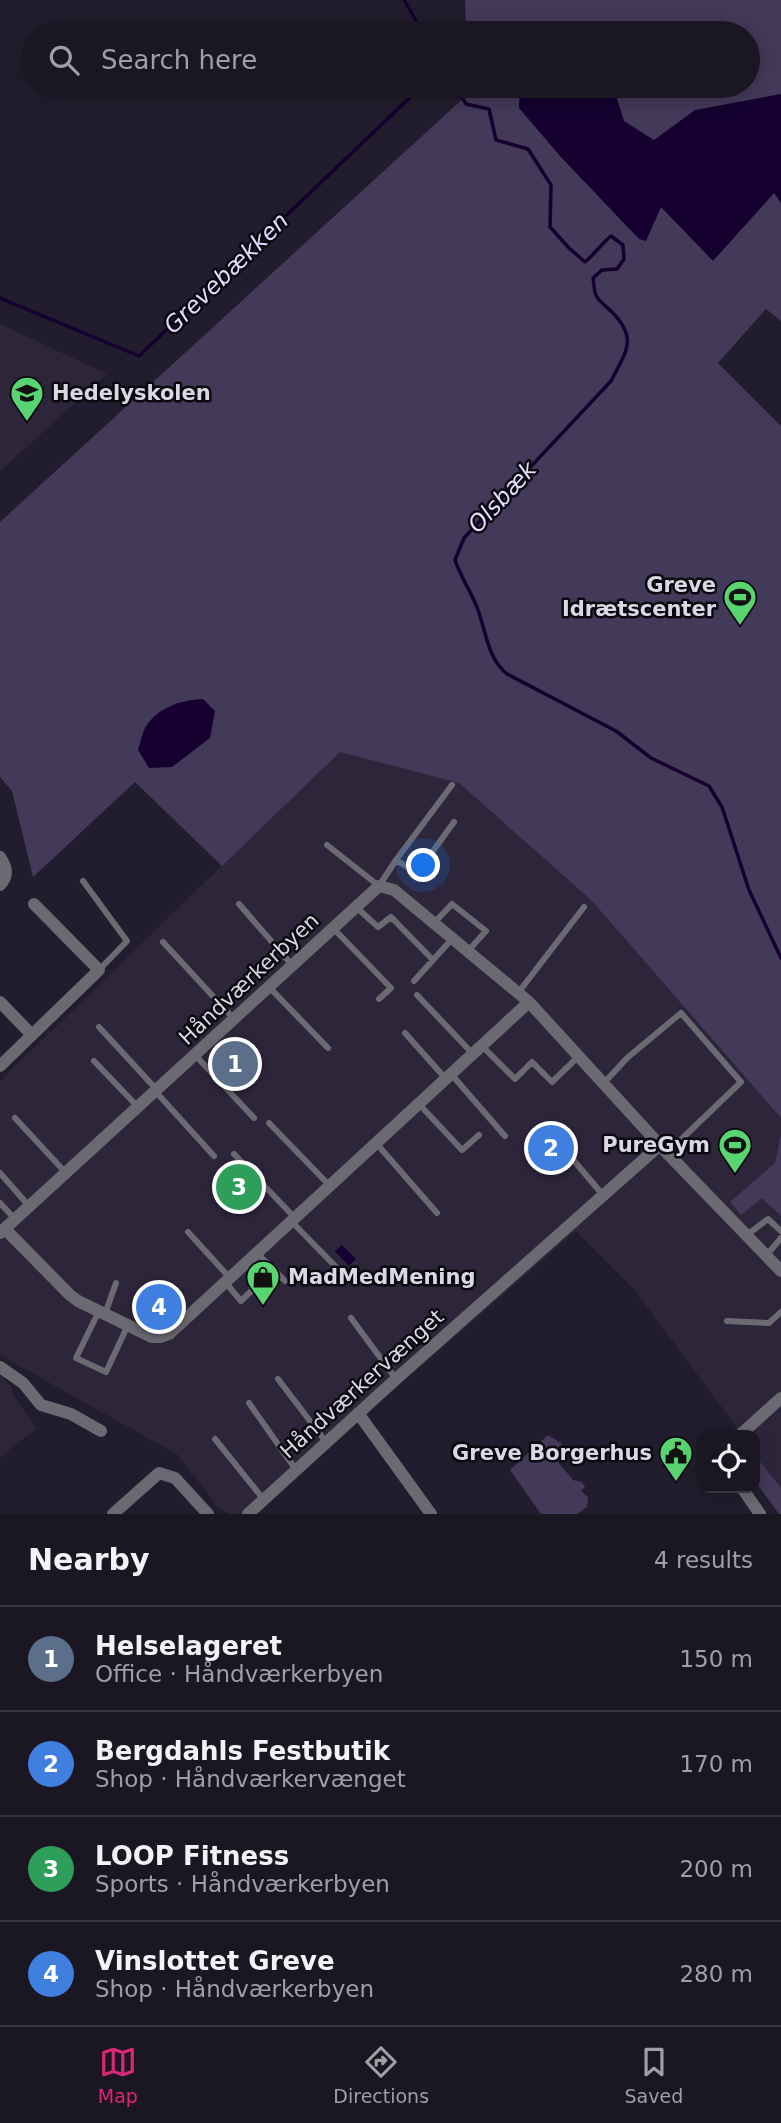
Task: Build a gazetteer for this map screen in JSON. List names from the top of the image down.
{
  "streets": {
    "street": ["Håndværkerbyen", "Håndværkervænget"]
  },
  "water": ["Grevebækken", "Olsbæk"],
  "places": {
    "school or university": ["Hedelyskolen"],
    "sports": ["Greve Idrætscenter", "PureGym"],
    "shop": ["MadMedMening"],
    "public building": ["Greve Borgerhus"]
  },
  "page": {
    "search": "Search here",
    "pins": [
      "1",
      "2",
      "3",
      "4"
    ],
    "heading": ["Nearby", "4 results"],
    "list": [
      {
        "mark": "1",
        "name": "Helselageret",
        "note": "Office · Håndværkerbyen",
        "value": "150 m"
      },
      {
        "mark": "2",
        "name": "Bergdahls Festbutik",
        "note": "Shop · Håndværkervænget",
        "value": "170 m"
      },
      {
        "mark": "3",
        "name": "LOOP Fitness",
        "note": "Sports · Håndværkerbyen",
        "value": "200 m"
      },
      {
        "mark": "4",
        "name": "Vinslottet Greve",
        "note": "Shop · Håndværkerbyen",
        "value": "280 m"
      }
    ],
    "nav": ["Map", "Directions", "Saved"]
  }
}
